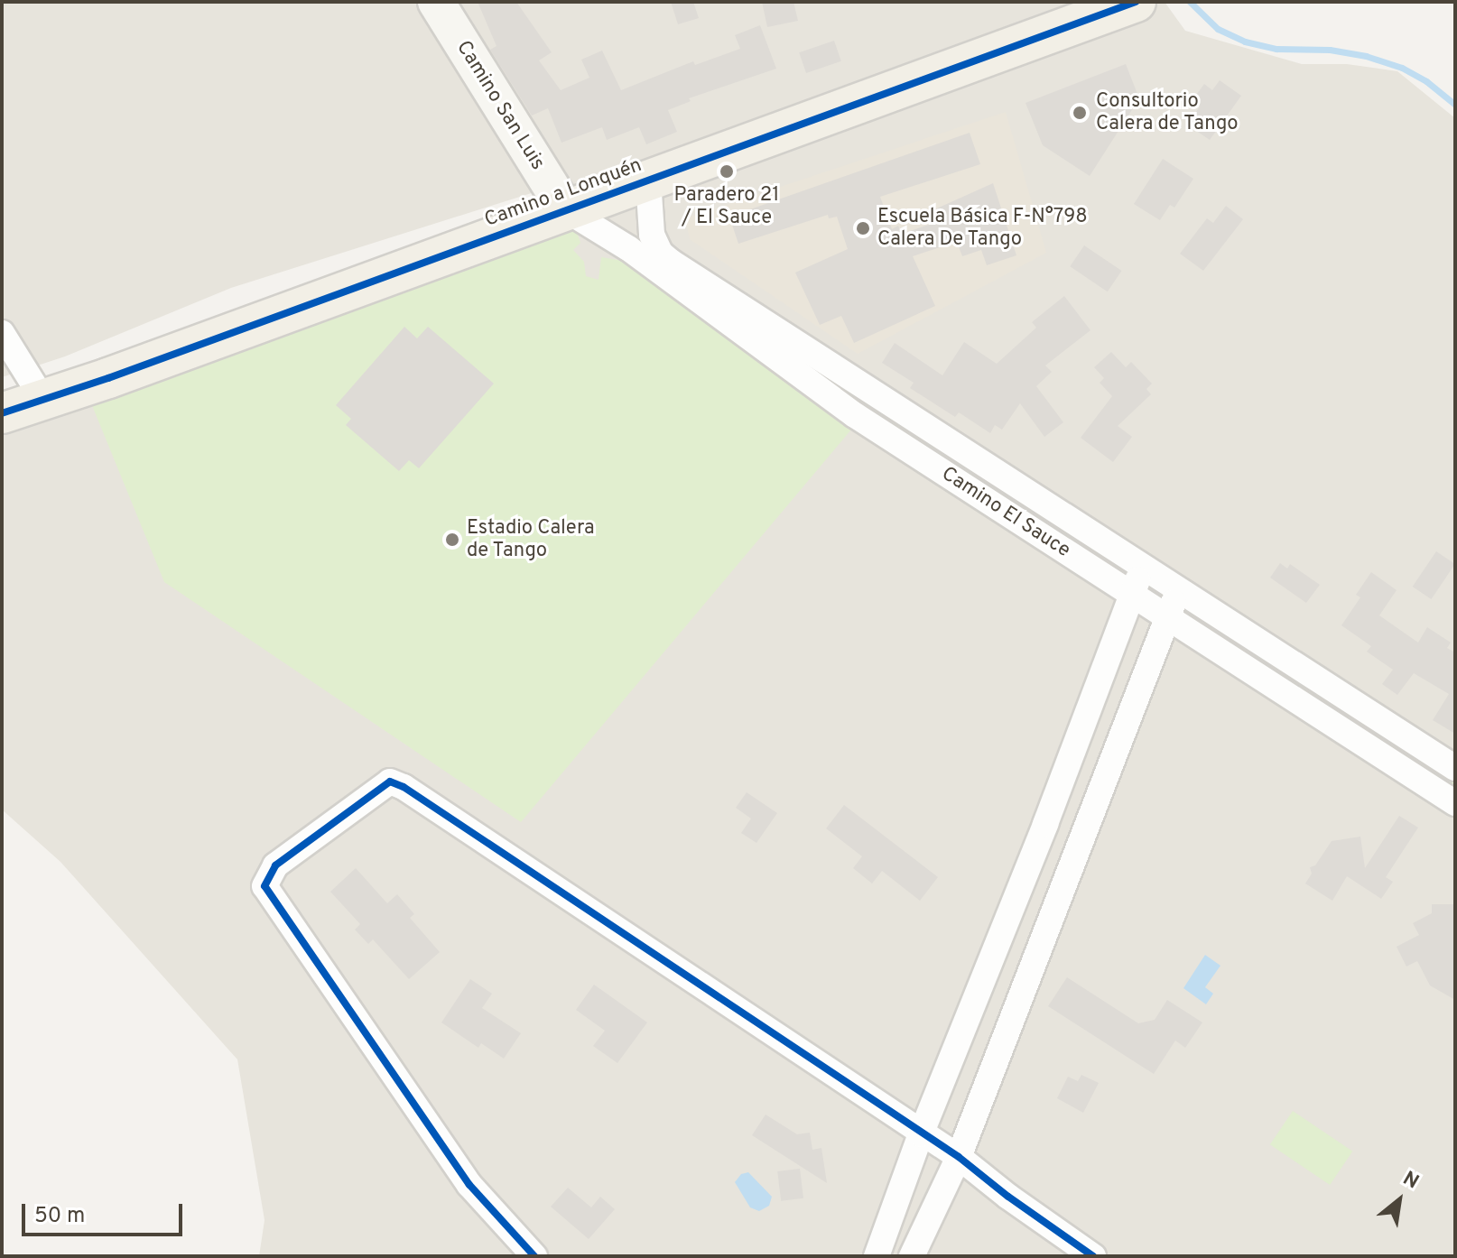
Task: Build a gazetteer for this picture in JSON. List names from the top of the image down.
{
  "streets": {
    "main road": ["Camino a Lonquén"],
    "street": ["Camino San Luis", "Camino El Sauce"]
  },
  "crossings": [
    ["Camino San Luis", "Camino a Lonquén"],
    ["Camino San Luis", "Camino El Sauce"],
    ["Camino a Lonquén", "Camino El Sauce"]
  ],
  "places": [
    "Consultorio Calera de Tango",
    "Paradero 21 / El Sauce",
    "Escuela Básica F-N°798 Calera De Tango",
    "Estadio Calera de Tango"
  ],
  "scale_bar": "50 m",
  "north": "top right"
}
